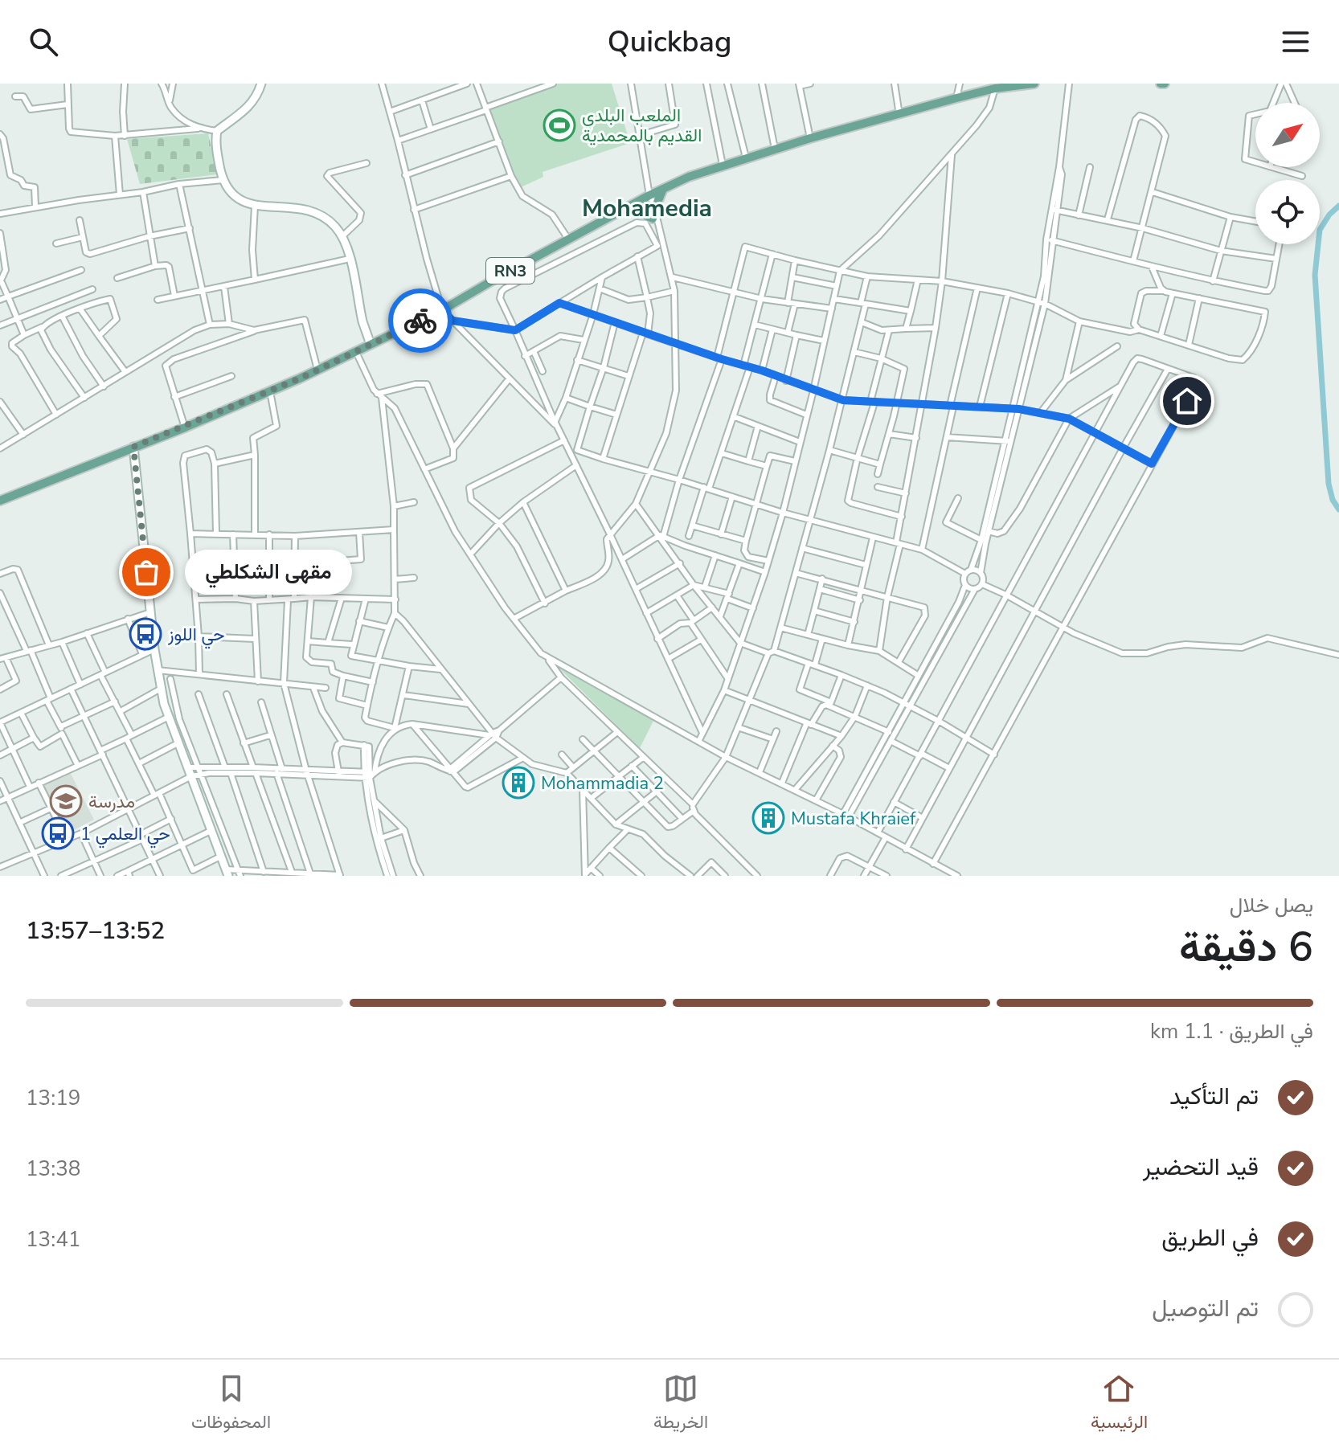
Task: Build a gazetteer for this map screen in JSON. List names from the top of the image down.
{
  "streets": {
    "main road": ["RN3"]
  },
  "districts": ["Mohamedia"],
  "places": {
    "sports": ["الملعب البلدي القديم بالمحمدية"],
    "other": ["مقهى الشكلطي"],
    "bus stop": ["حي اللوز", "حي العلمي 1"],
    "building": ["Mohammadia 2", "Mustafa Khraief"],
    "school or university": ["مدرسة"]
  },
  "north": "top right",
  "page": {
    "header": "Quickbag",
    "bubble": "مقهى الشكلطي",
    "heading": ["6 دقيقة", "يصل خلال", "13:52–13:57"],
    "bar": "في الطريق · 1.1 km",
    "list": [
      ["تم التأكيد", "13:19"],
      ["قيد التحضير", "13:38"],
      ["في الطريق", "13:41"],
      "تم التوصيل"
    ],
    "tabs": ["الرئيسية", "الخريطة", "المحفوظات"]
  }
}
